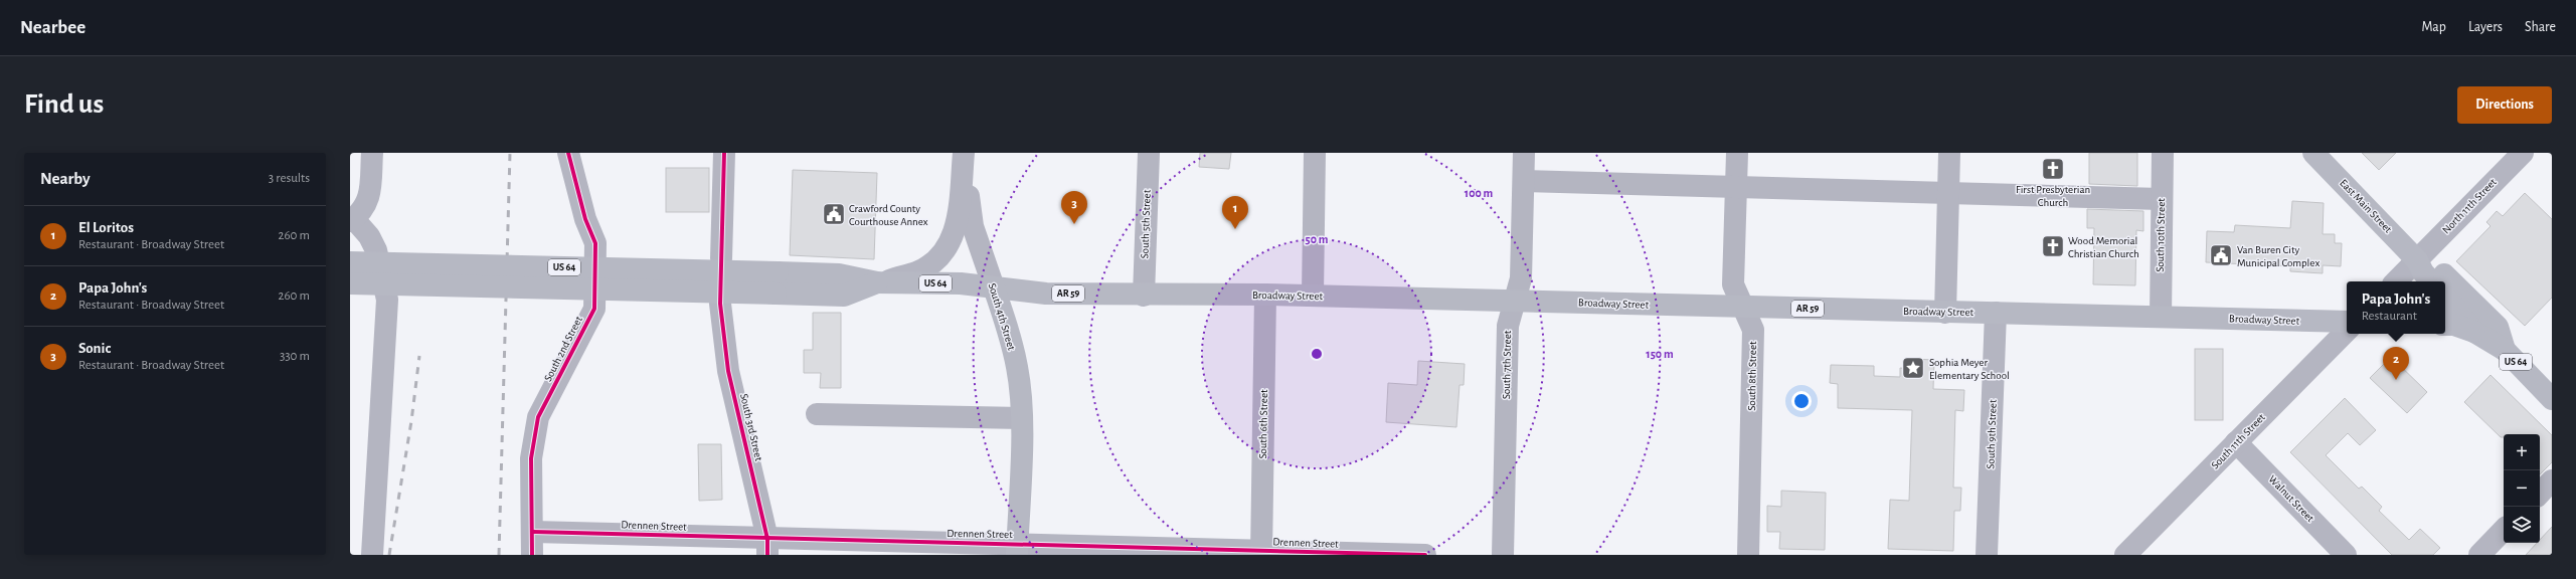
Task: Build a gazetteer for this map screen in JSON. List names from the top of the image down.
{
  "streets": {
    "main road": [
      "East Main Street",
      "US 64",
      "AR 59",
      "Broadway Street",
      "South 4th Street"
    ],
    "street": [
      "North 11th Street",
      "South 5th Street",
      "South 10th Street",
      "South 2nd Street",
      "South 7th Street",
      "South 8th Street",
      "South 6th Street",
      "South 3rd Street",
      "South 9th Street",
      "South 11th Street",
      "Walnut Street",
      "Drennen Street"
    ]
  },
  "crossings": [
    ["East Main Street", "North 11th Street"],
    ["East Main Street", "US 64"],
    ["South 5th Street", "Broadway Street"],
    ["South 10th Street", "Broadway Street"],
    ["US 64", "Broadway Street"],
    ["Broadway Street", "South 4th Street"],
    ["Broadway Street", "South 7th Street"],
    ["Broadway Street", "South 8th Street"],
    ["Broadway Street", "South 6th Street"],
    ["Broadway Street", "South 9th Street"],
    ["South 4th Street", "Drennen Street"],
    ["South 2nd Street", "Drennen Street"],
    ["South 6th Street", "Drennen Street"],
    ["South 3rd Street", "Drennen Street"],
    ["South 11th Street", "Walnut Street"]
  ],
  "places": {
    "church": ["First Presbyterian Church", "Wood Memorial Christian Church"],
    "public building": ["Crawford County Courthouse Annex", "Van Buren City Municipal Complex"],
    "place": ["Sophia Meyer Elementary School"]
  },
  "page": {
    "header": "Nearbee",
    "nav": ["Map", "Layers", "Share"],
    "buttons": "Directions",
    "title": "Find us",
    "heading": ["Nearby", "3 results"],
    "pins": ["3", "1", "2"],
    "list": [
      {
        "mark": "1",
        "name": "El Loritos",
        "note": "Restaurant · Broadway Street",
        "value": "260 m"
      },
      {
        "mark": "2",
        "name": "Papa John's",
        "note": "Restaurant · Broadway Street",
        "value": "260 m"
      },
      {
        "mark": "3",
        "name": "Sonic",
        "note": "Restaurant · Broadway Street",
        "value": "330 m"
      }
    ],
    "popup": ["Papa John's", "Restaurant"],
    "map_buttons": ["+", "−"]
  },
  "rings": ["100 m", "50 m", "150 m"]
}
